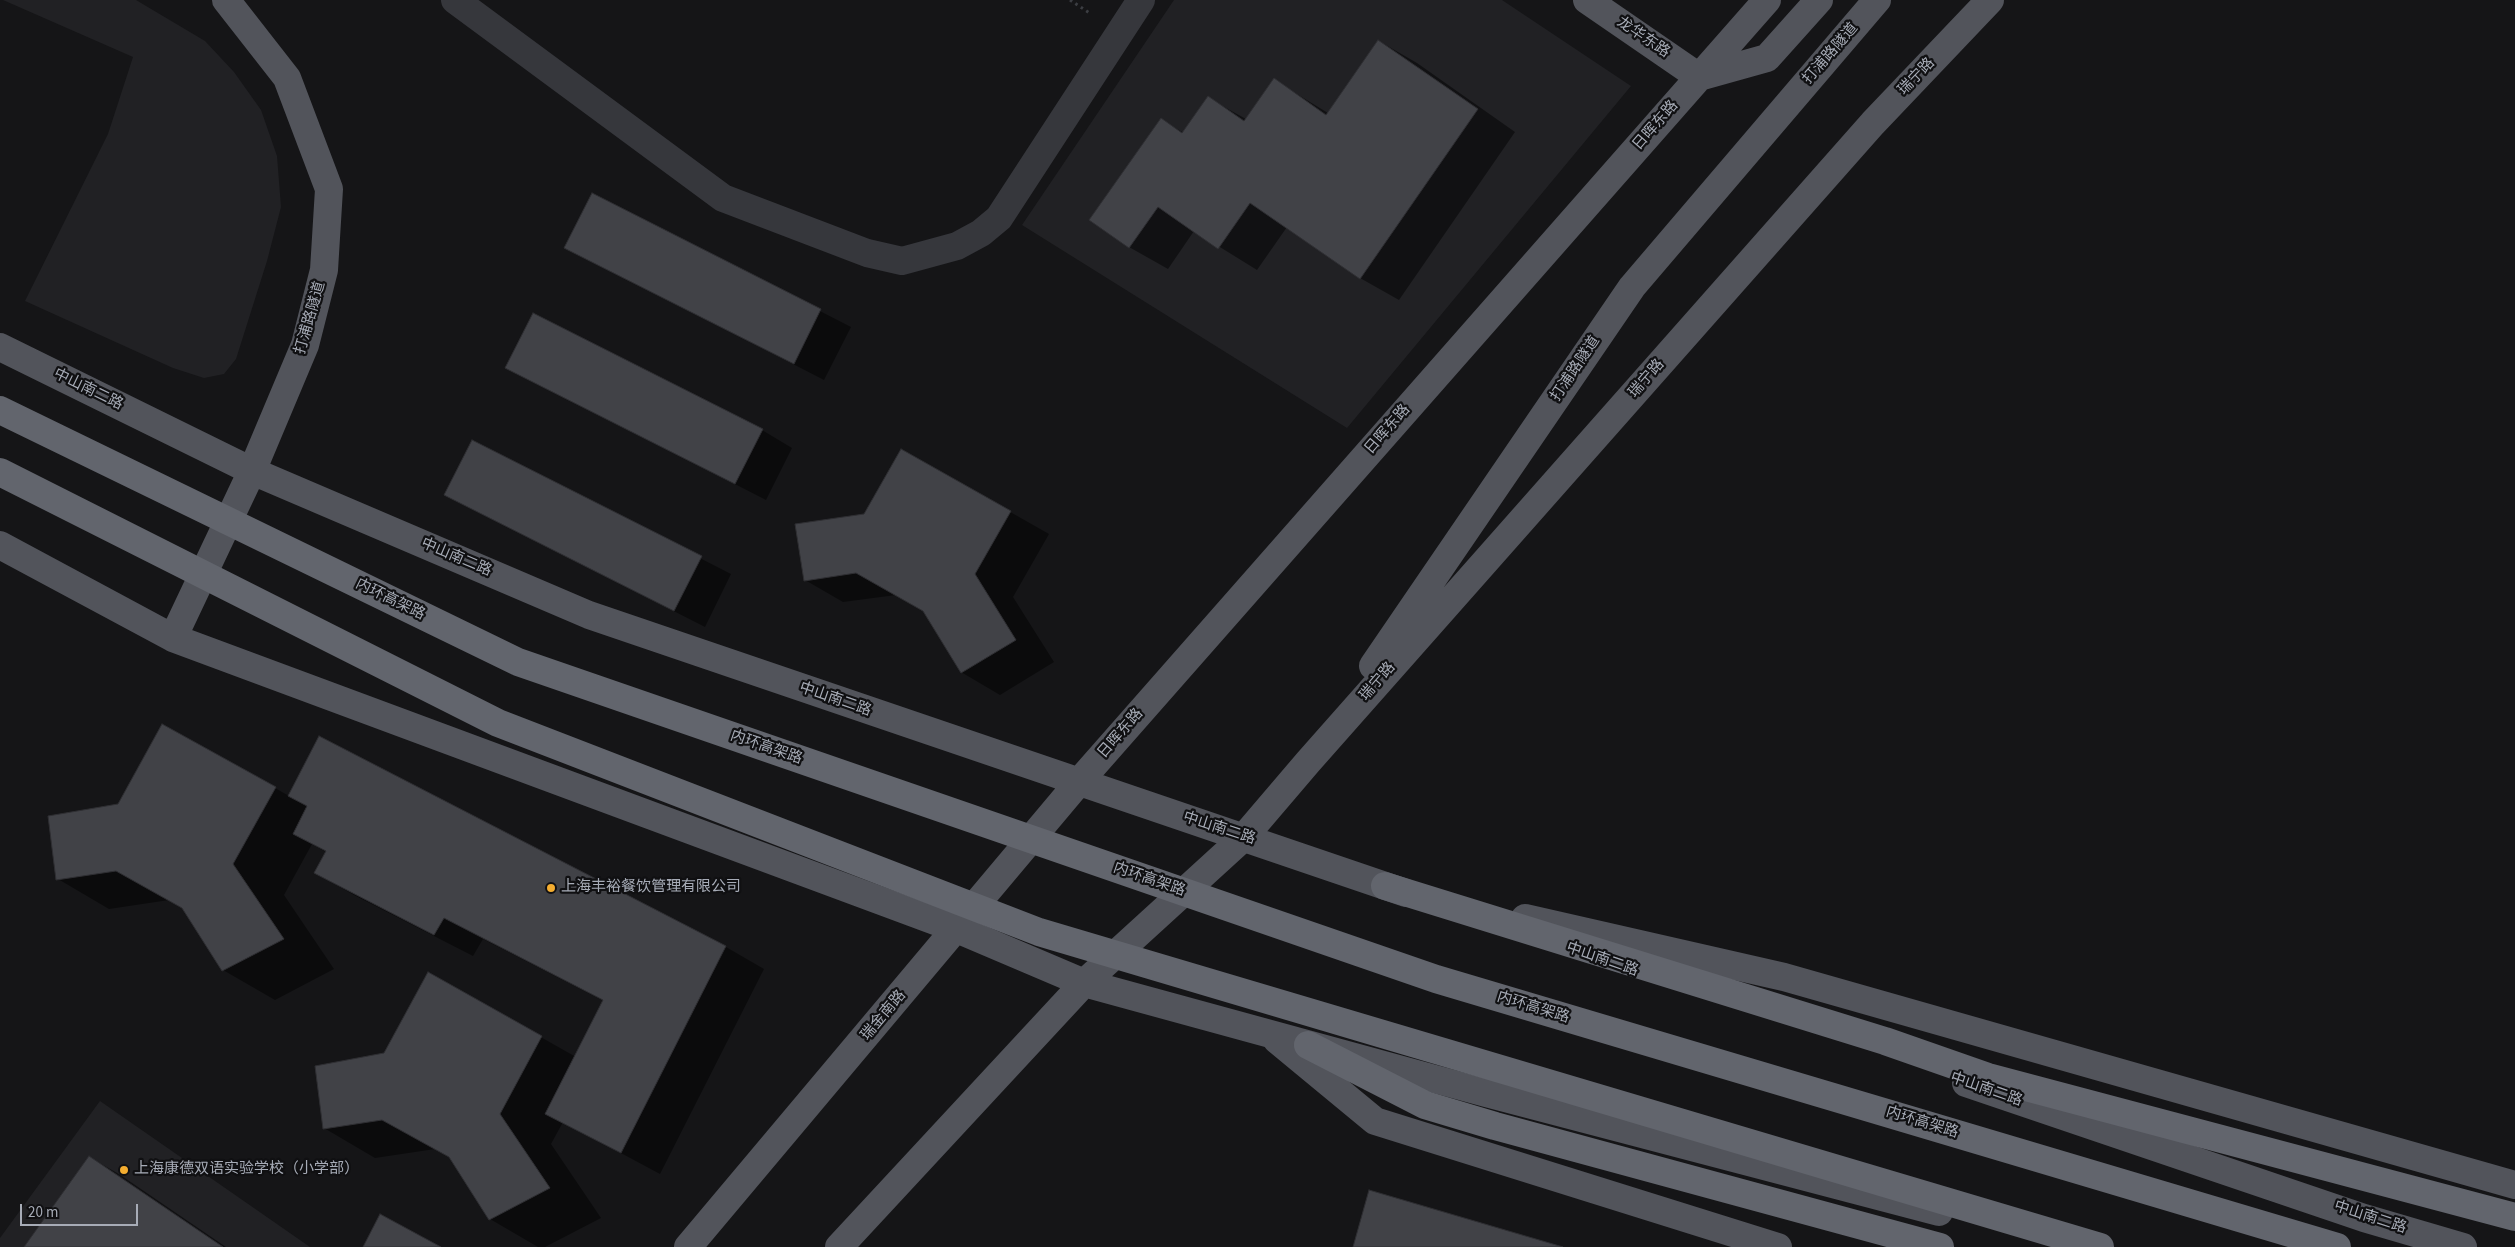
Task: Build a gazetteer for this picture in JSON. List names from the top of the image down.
{
  "streets": {
    "highway": ["内环高架路"],
    "main road": [
      "龙华东路",
      "打浦路隧道",
      "瑞宁路",
      "日晖东路",
      "中山南二路",
      "瑞金南路"
    ]
  },
  "crossings": [
    ["龙华东路", "日晖东路"],
    ["打浦路隧道", "瑞宁路"],
    ["打浦路隧道", "中山南二路"],
    ["日晖东路", "中山南二路"],
    ["日晖东路", "瑞金南路"],
    ["中山南二路", "瑞金南路"]
  ],
  "places": ["上海丰裕餐饮管理有限公司", "上海康德双语实验学校（小学部）"],
  "scale_bar": "20 m"
}
